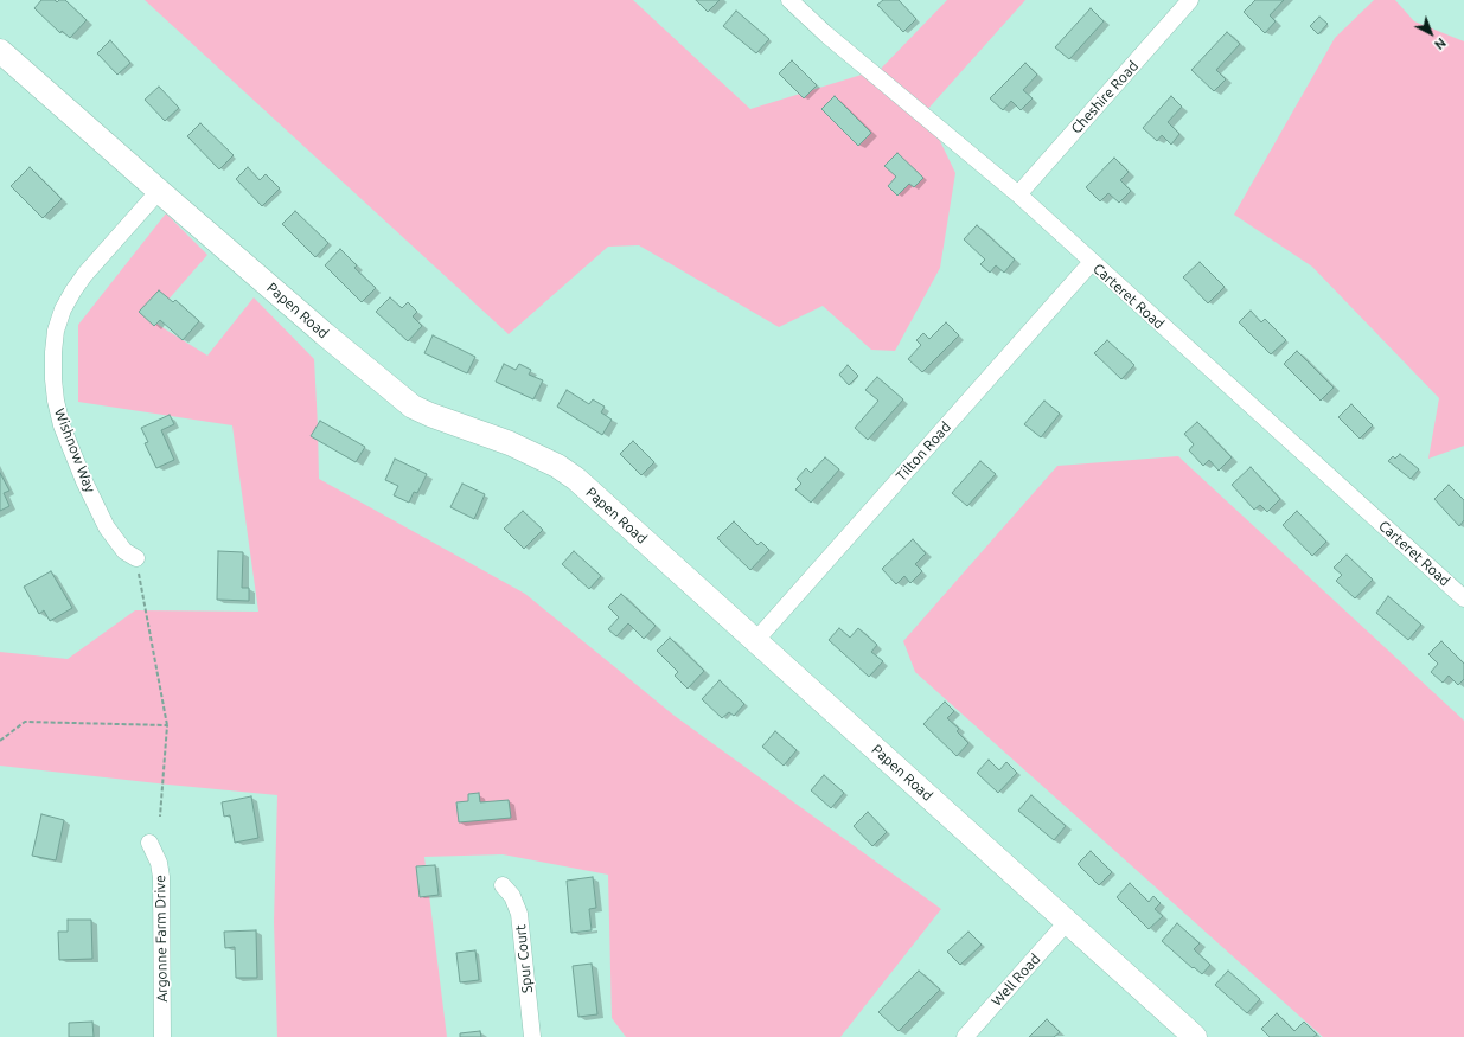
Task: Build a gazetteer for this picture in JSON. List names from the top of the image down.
{
  "streets": {
    "street": [
      "Cheshire Road",
      "Carteret Road",
      "Papen Road",
      "Wishnow Way",
      "Tilton Road",
      "Argonne Farm Drive",
      "Spur Court",
      "Well Road"
    ]
  },
  "crossings": [
    ["Cheshire Road", "Carteret Road"],
    ["Carteret Road", "Tilton Road"],
    ["Papen Road", "Wishnow Way"],
    ["Papen Road", "Tilton Road"],
    ["Papen Road", "Well Road"]
  ],
  "north": "bottom right"
}
